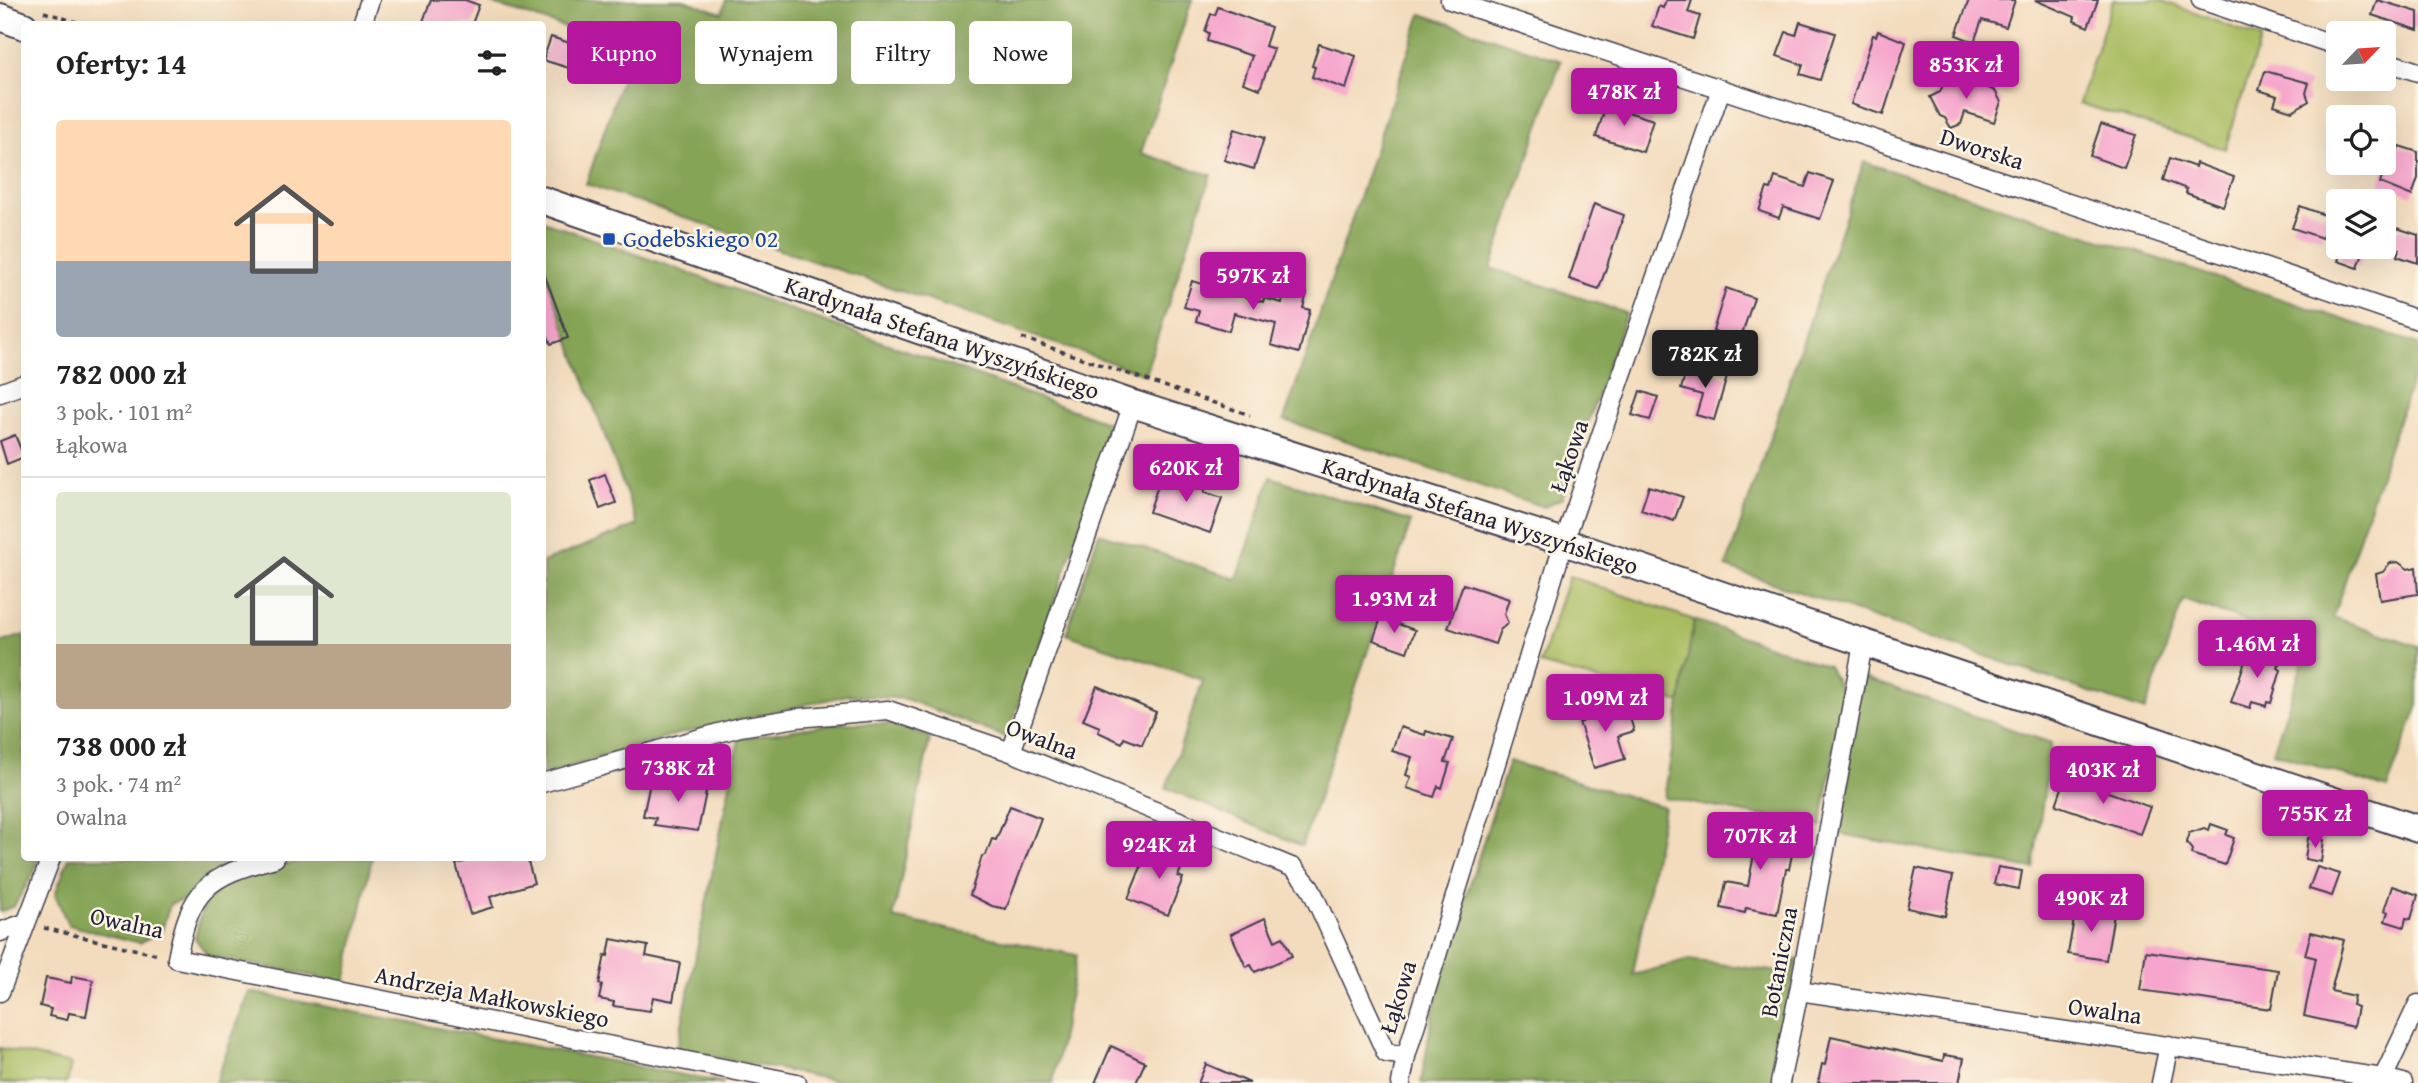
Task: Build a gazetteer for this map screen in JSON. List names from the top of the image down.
{
  "streets": {
    "main road": ["Kardynała Stefana Wyszyńskiego"],
    "street": [
      "Dworska",
      "Łąkowa",
      "Owalna",
      "Botaniczna",
      "Andrzeja Małkowskiego"
    ]
  },
  "crossings": [
    ["Dworska", "Łąkowa"],
    ["Kardynała Stefana Wyszyńskiego", "Łąkowa"],
    ["Kardynała Stefana Wyszyńskiego", "Botaniczna"],
    ["Łąkowa", "Owalna"],
    ["Owalna", "Botaniczna"],
    ["Owalna", "Andrzeja Małkowskiego"]
  ],
  "places": {
    "transit": ["Godebskiego 02"]
  },
  "north": "top right",
  "page": {
    "chip": [
      "Kupno",
      "Wynajem",
      "Filtry",
      "Nowe"
    ],
    "heading": "Oferty: 14",
    "price": [
      "853K zł",
      "478K zł",
      "597K zł",
      "782K zł",
      "620K zł",
      "1.93M zł",
      "1.46M zł",
      "1.09M zł",
      "738K zł",
      "403K zł",
      "755K zł",
      "707K zł",
      "924K zł",
      "490K zł"
    ],
    "list": [
      {
        "name": "782 000 zł",
        "note": "3 pok. · 101 m² · Łąkowa"
      },
      {
        "name": "738 000 zł",
        "note": "3 pok. · 74 m² · Owalna"
      }
    ]
  }
}
